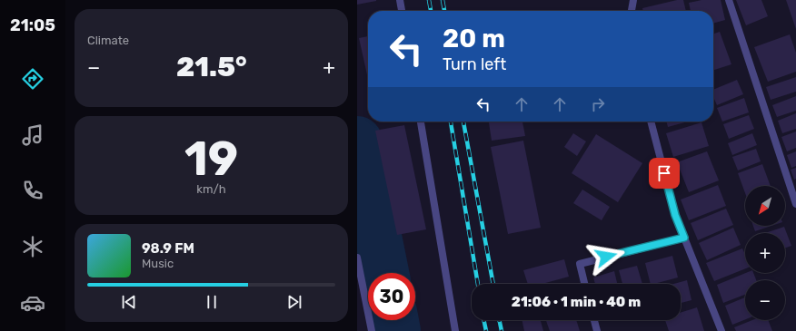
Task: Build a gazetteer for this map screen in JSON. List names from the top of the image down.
{
  "north": "bottom left",
  "page": {
    "tabs": "21:05",
    "tile": [
      "Climate",
      ["19", "km/h"]
    ],
    "turn": ["20 m", "Turn left"],
    "heat": ["−", "21.5°", "+"],
    "map_buttons": ["+", "−"],
    "song": ["98.9 FM", "Music"],
    "limit": "30",
    "trip": "21:06 · 1 min · 40 m"
  }
}
